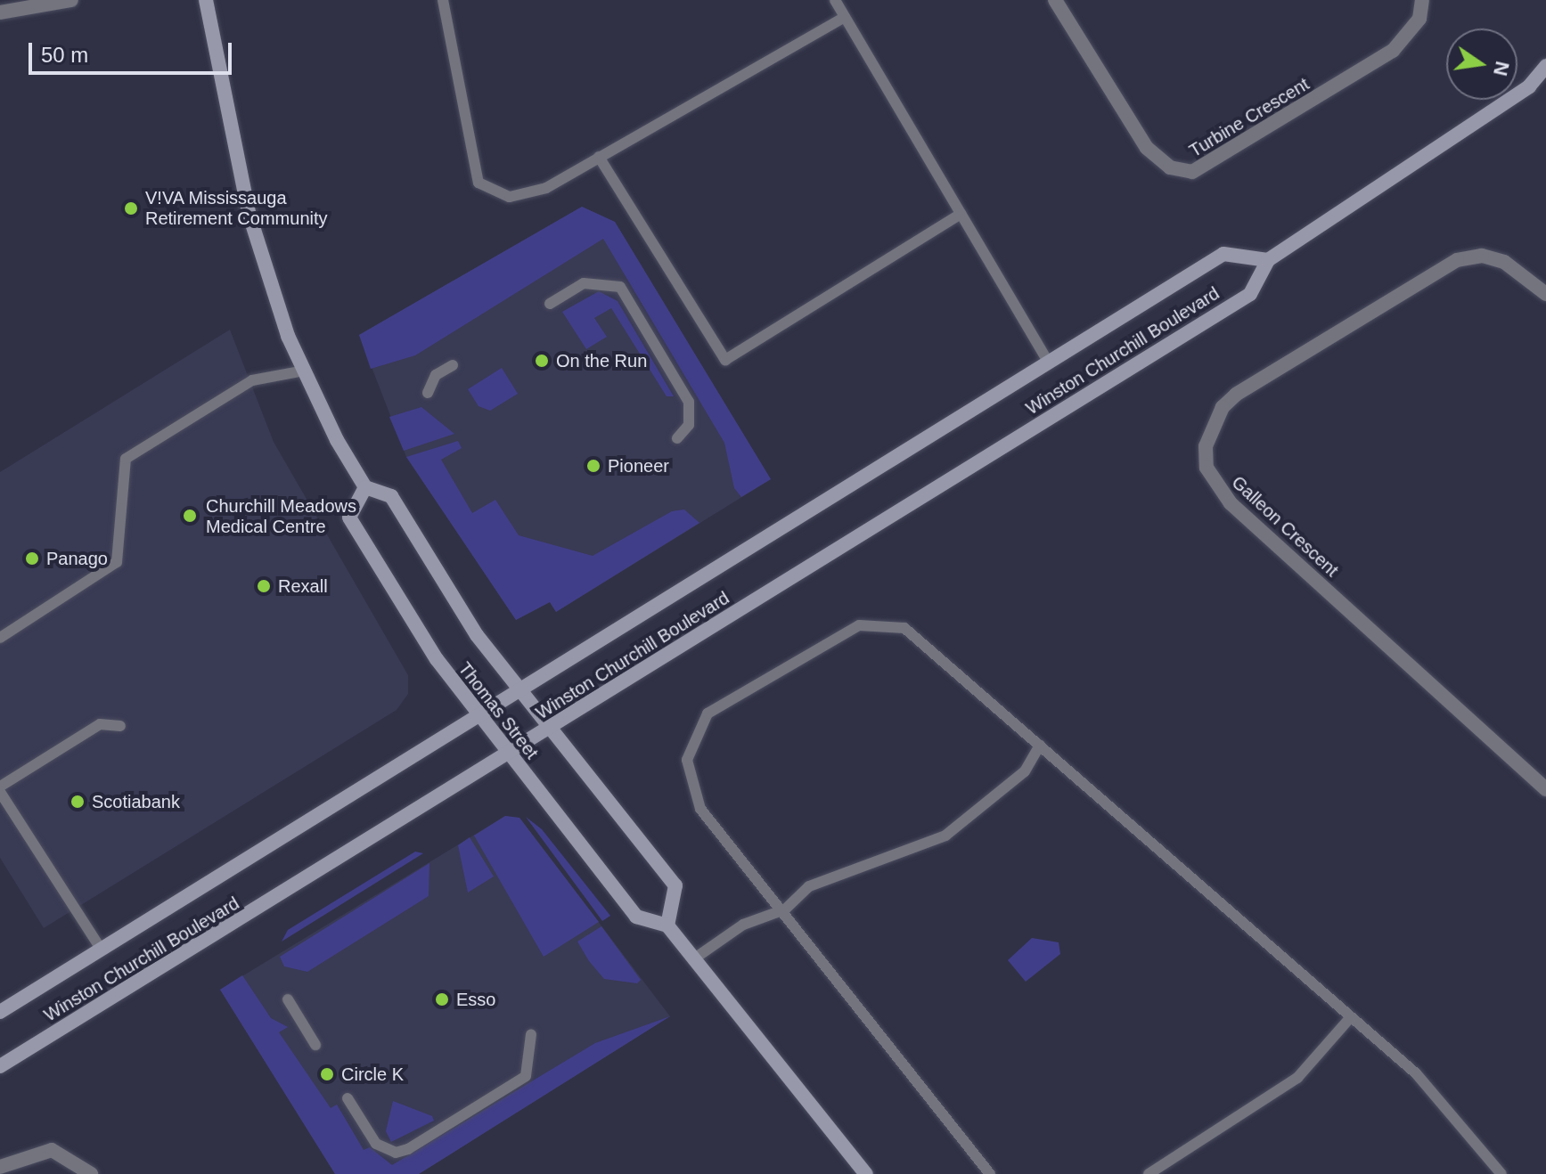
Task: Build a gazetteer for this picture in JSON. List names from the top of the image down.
{
  "streets": {
    "main road": ["Winston Churchill Boulevard", "Thomas Street"],
    "street": ["Turbine Crescent", "Galleon Crescent"]
  },
  "crossings": [
    ["Winston Churchill Boulevard", "Thomas Street"]
  ],
  "places": [
    "V!VA Mississauga Retirement Community",
    "On the Run",
    "Pioneer",
    "Churchill Meadows Medical Centre",
    "Panago",
    "Rexall",
    "Scotiabank",
    "Esso",
    "Circle K"
  ],
  "scale_bar": "50 m",
  "north": "right"
}
